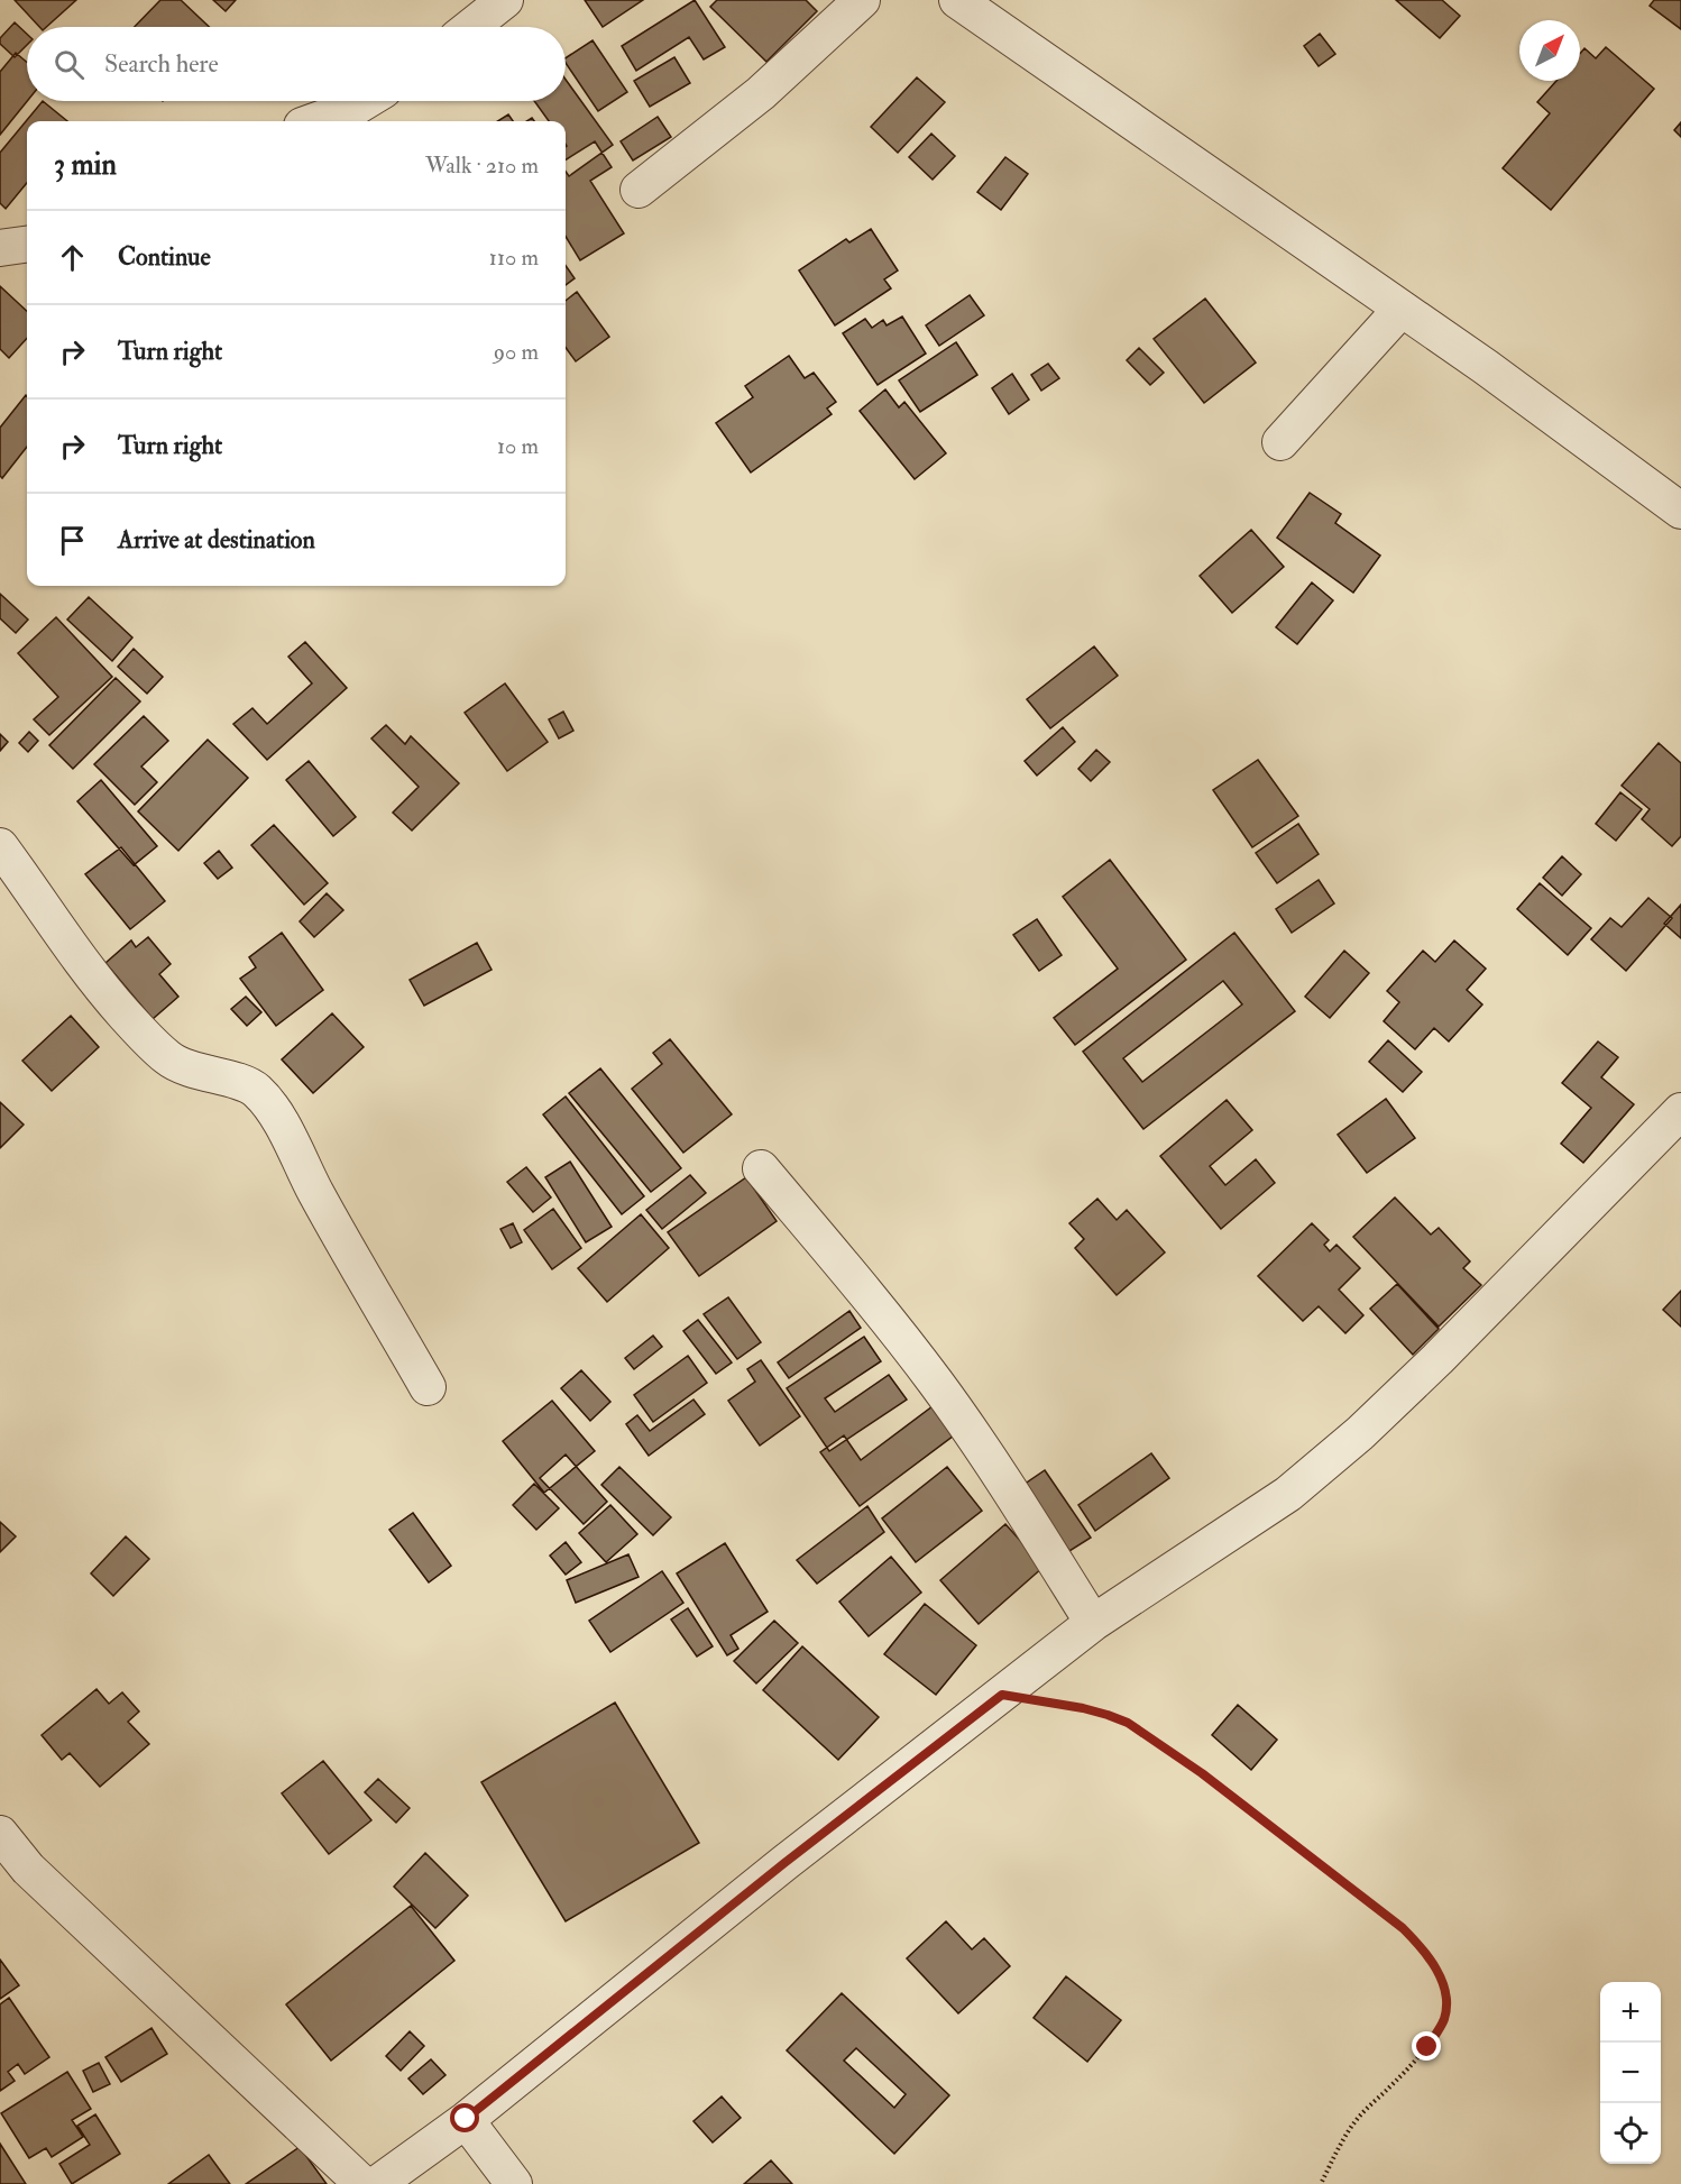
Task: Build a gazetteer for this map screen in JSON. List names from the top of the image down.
{
  "north": "top right",
  "page": {
    "search": "Search here",
    "heading": ["3 min", "Walk · 210 m"],
    "list": [
      ["Continue", "110 m"],
      ["Turn right", "90 m"],
      ["Turn right", "10 m"],
      "Arrive at destination"
    ],
    "map_buttons": ["+", "−"]
  }
}
